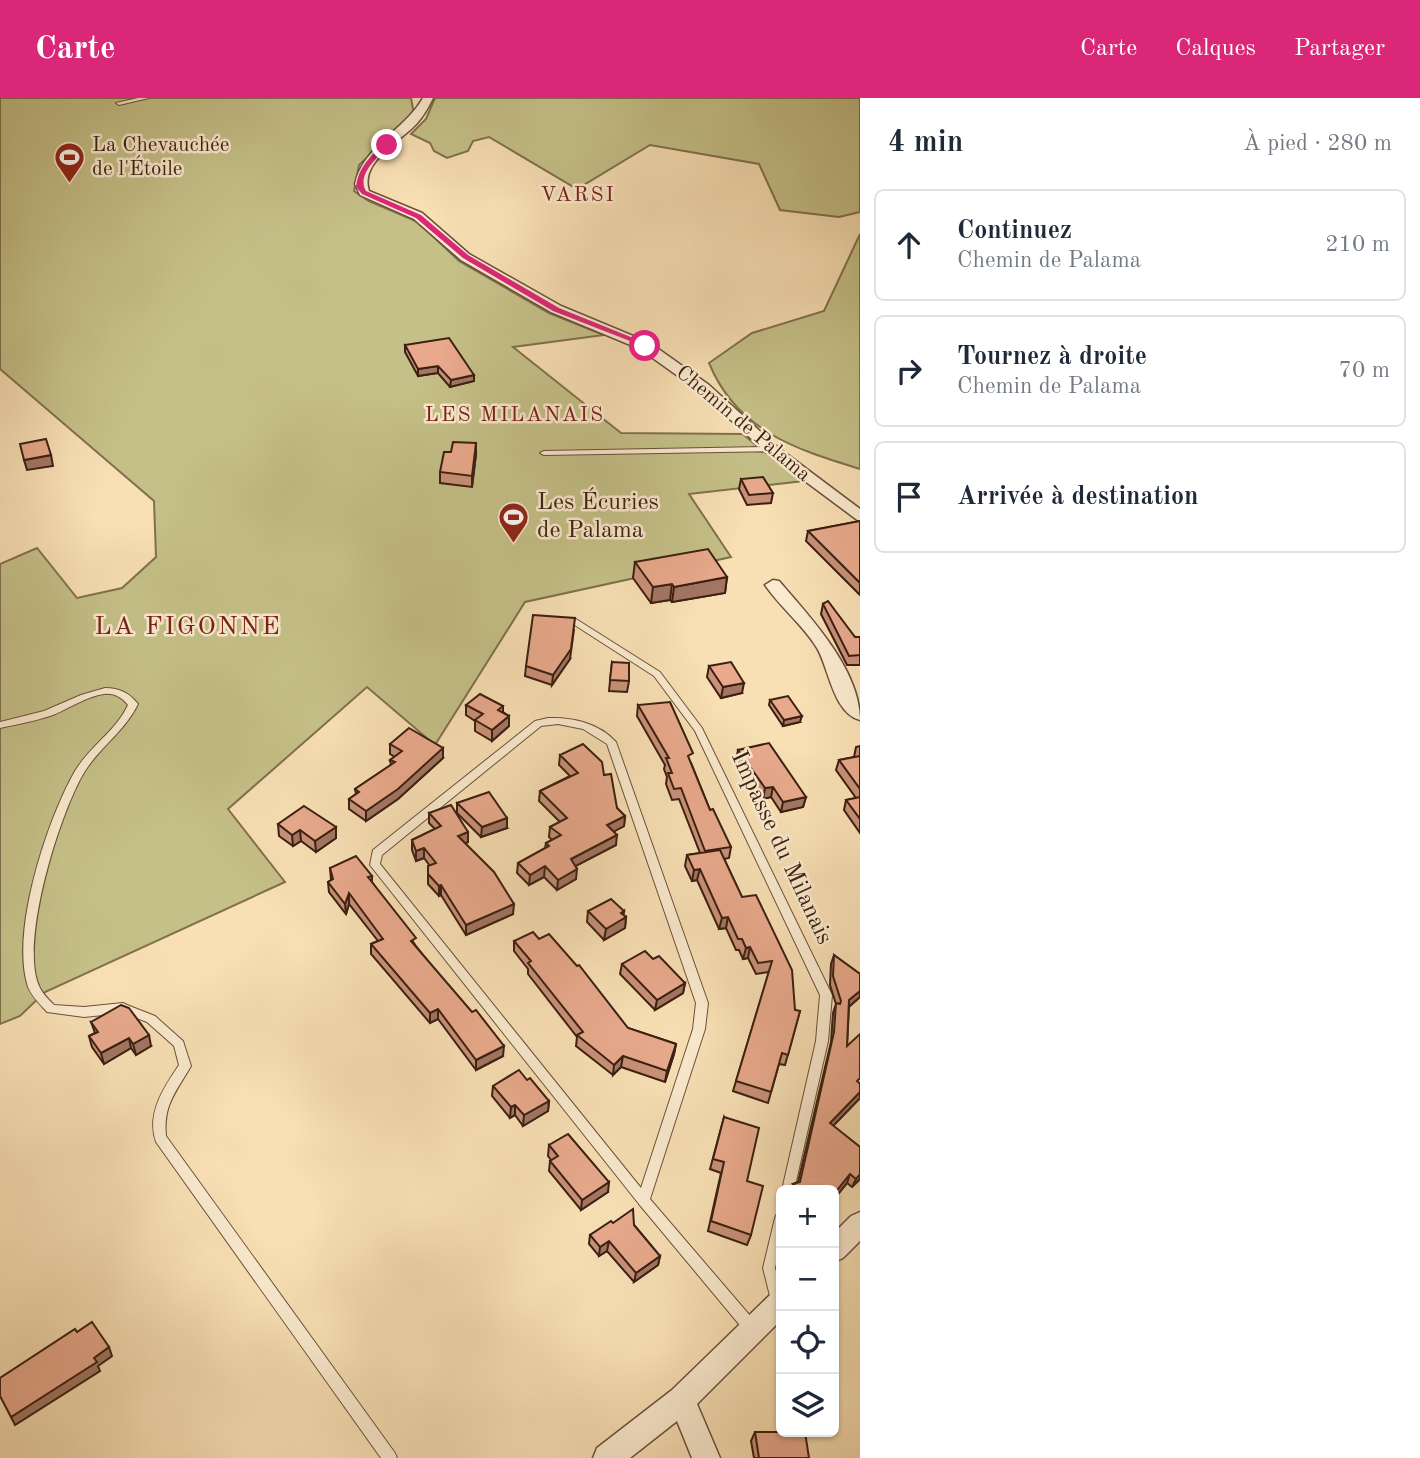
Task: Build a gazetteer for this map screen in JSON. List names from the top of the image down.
{
  "streets": {
    "street": ["Chemin de Palama"],
    "lane": ["Impasse du Milanais"]
  },
  "districts": ["VARSI", "LES MILANAIS", "LA FIGONNE"],
  "places": {
    "sports": ["La Chevauchée de l'Étoile", "Les Écuries de Palama"]
  },
  "page": {
    "header": "Carte",
    "nav": ["Carte", "Calques", "Partager"],
    "heading": ["4 min", "À pied · 280 m"],
    "list": [
      ["Continuez", "Chemin de Palama", "210 m"],
      ["Tournez à droite", "Chemin de Palama", "70 m"],
      "Arrivée à destination"
    ],
    "map_buttons": ["+", "−"]
  }
}
